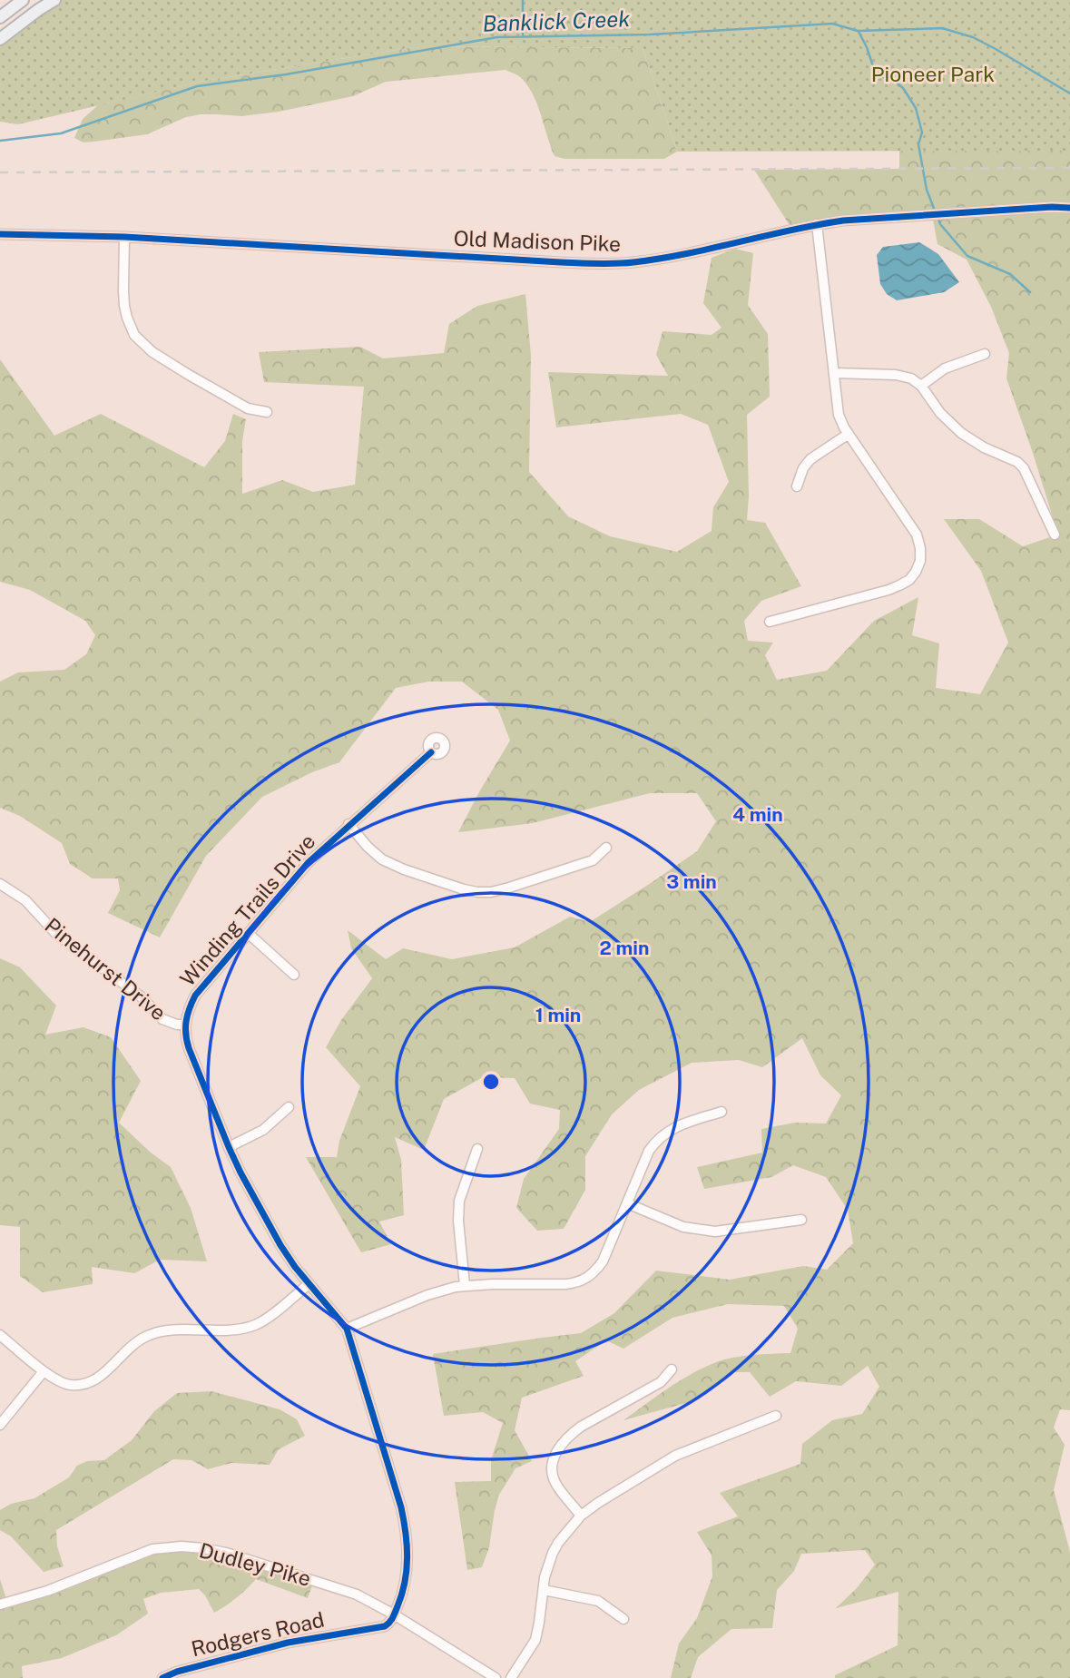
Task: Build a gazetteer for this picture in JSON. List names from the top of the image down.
{
  "streets": {
    "street": [
      "Old Madison Pike",
      "Winding Trails Drive",
      "Pinehurst Drive",
      "Dudley Pike",
      "Rodgers Road"
    ]
  },
  "crossings": [
    ["Winding Trails Drive", "Pinehurst Drive"],
    ["Dudley Pike", "Rodgers Road"]
  ],
  "water": ["Banklick Creek"],
  "parks": ["Pioneer Park"],
  "rings": [
    "4 min",
    "3 min",
    "2 min",
    "1 min"
  ]
}
